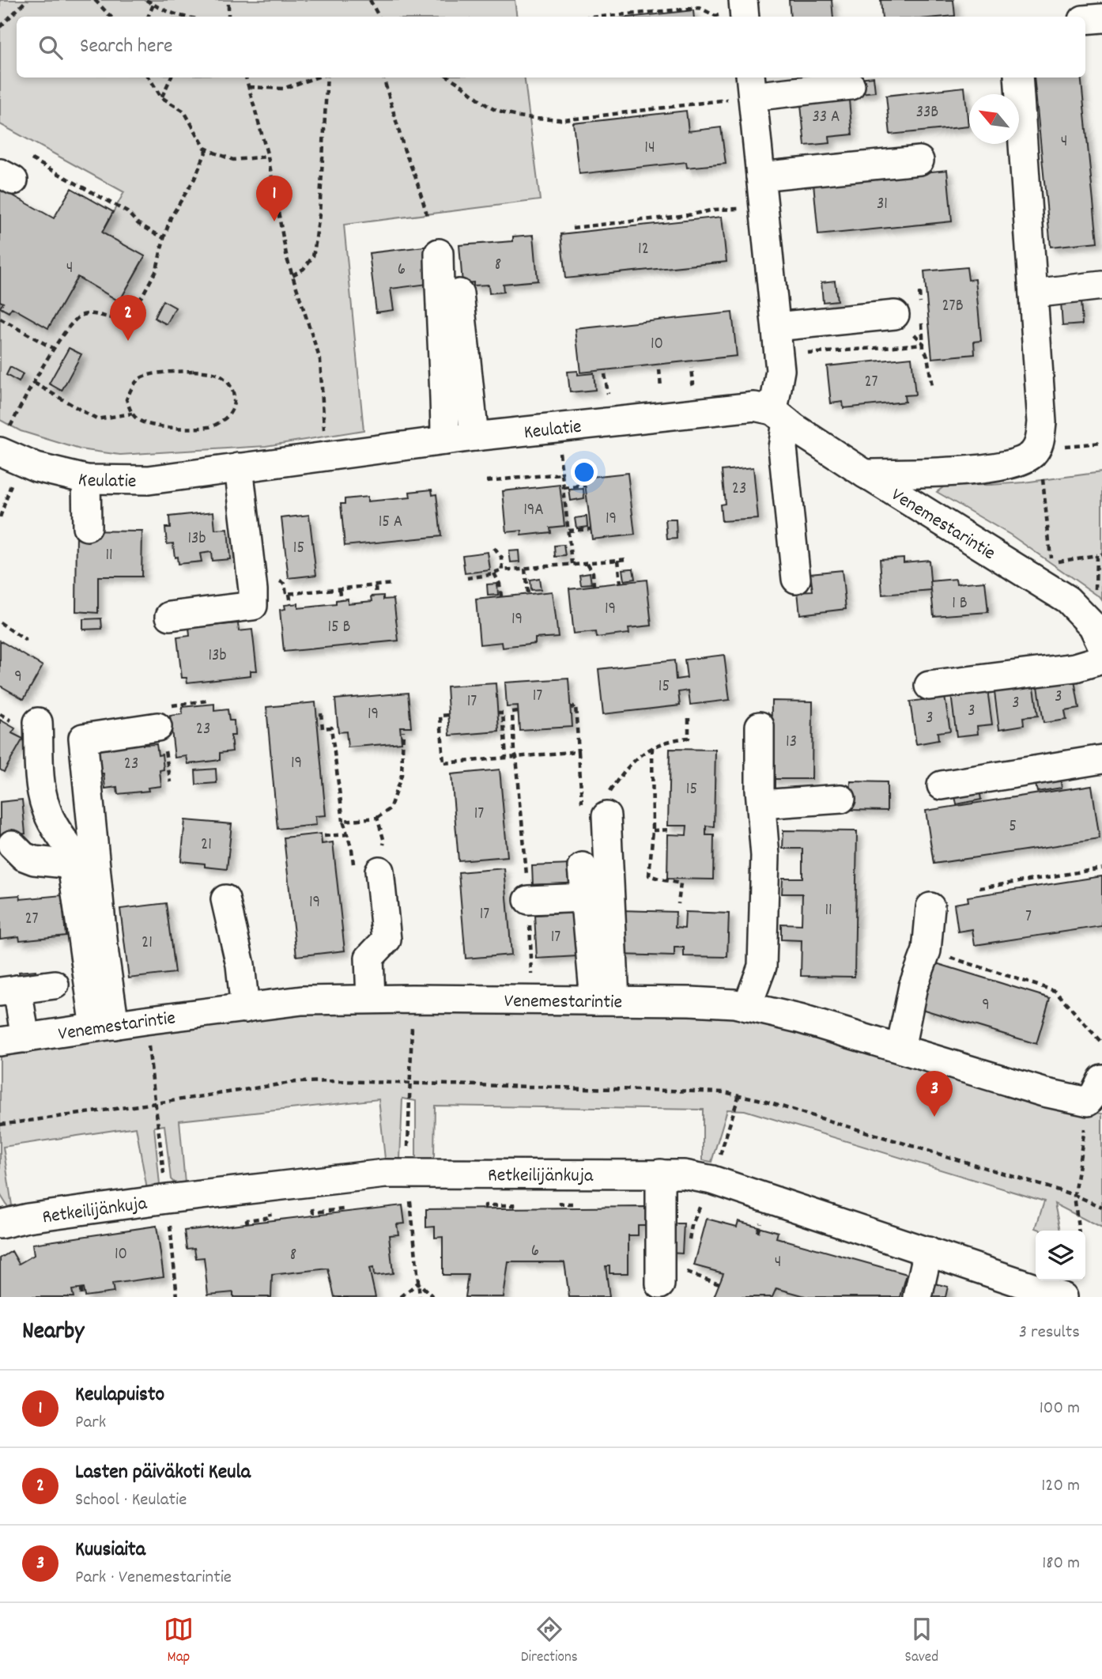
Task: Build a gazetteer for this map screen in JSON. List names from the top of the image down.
{
  "streets": {
    "street": ["Keulatie", "Venemestarintie", "Retkeilijänkuja"]
  },
  "crossings": [
    ["Keulatie", "Venemestarintie"]
  ],
  "house_numbers": [
    "33B",
    "33 A",
    "4",
    "14",
    "31",
    "12",
    "8",
    "4",
    "6",
    "27B",
    "10",
    "27",
    "23",
    "19A",
    "19",
    "15 A",
    "13b",
    "15",
    "11",
    "1 B",
    "19",
    "19",
    "15 B",
    "13b",
    "9",
    "15",
    "17",
    "3",
    "17",
    "3",
    "3",
    "19",
    "3",
    "23",
    "13",
    "19",
    "23",
    "15",
    "17",
    "5",
    "21",
    "19",
    "11",
    "17",
    "7",
    "27",
    "17",
    "21",
    "9",
    "6",
    "10",
    "8",
    "4"
  ],
  "north": "top left",
  "page": {
    "search": "Search here",
    "pins": ["1", "2", "3"],
    "heading": ["Nearby", "3 results"],
    "list": [
      {
        "mark": "1",
        "name": "Keulapuisto",
        "note": "Park",
        "value": "100 m"
      },
      {
        "mark": "2",
        "name": "Lasten päiväkoti Keula",
        "note": "School · Keulatie",
        "value": "120 m"
      },
      {
        "mark": "3",
        "name": "Kuusiaita",
        "note": "Park · Venemestarintie",
        "value": "180 m"
      }
    ],
    "nav": ["Map", "Directions", "Saved"]
  }
}
